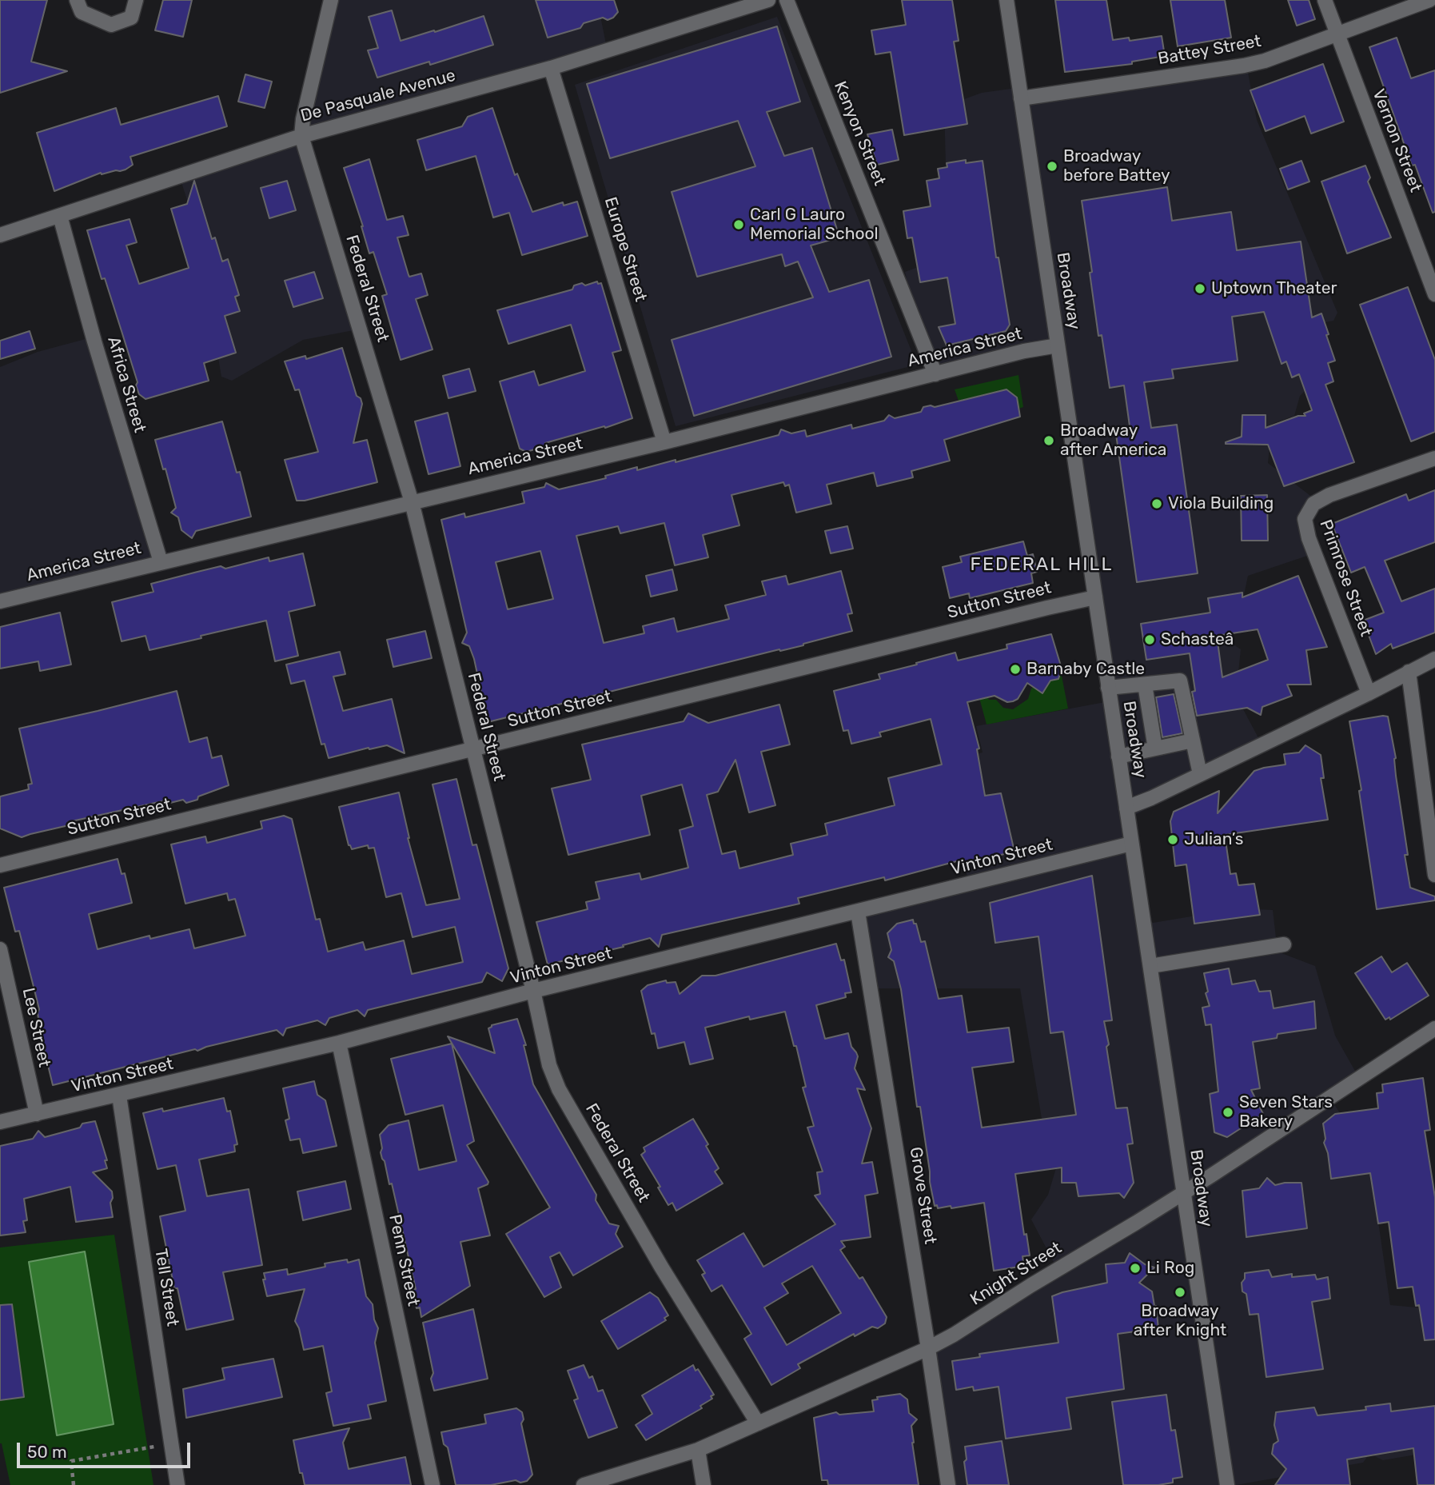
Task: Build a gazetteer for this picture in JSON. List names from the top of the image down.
{
  "streets": {
    "street": [
      "Battey Street",
      "De Pasquale Avenue",
      "Kenyon Street",
      "Vernon Street",
      "Europe Street",
      "Federal Street",
      "Broadway",
      "America Street",
      "Africa Street",
      "Primrose Street",
      "Sutton Street",
      "Vinton Street",
      "Lee Street",
      "Grove Street",
      "Penn Street",
      "Knight Street",
      "Tell Street"
    ]
  },
  "crossings": [
    ["Battey Street", "Vernon Street"],
    ["Battey Street", "Broadway"],
    ["De Pasquale Avenue", "Europe Street"],
    ["De Pasquale Avenue", "Federal Street"],
    ["De Pasquale Avenue", "Africa Street"],
    ["Kenyon Street", "America Street"],
    ["Europe Street", "America Street"],
    ["Federal Street", "America Street"],
    ["Federal Street", "Sutton Street"],
    ["Federal Street", "Vinton Street"],
    ["Federal Street", "Knight Street"],
    ["Broadway", "America Street"],
    ["Broadway", "Sutton Street"],
    ["Broadway", "Vinton Street"],
    ["Broadway", "Knight Street"],
    ["America Street", "Africa Street"],
    ["Vinton Street", "Lee Street"],
    ["Vinton Street", "Grove Street"],
    ["Vinton Street", "Penn Street"],
    ["Vinton Street", "Tell Street"],
    ["Grove Street", "Knight Street"]
  ],
  "districts": ["FEDERAL HILL"],
  "places": [
    "Broadway before Battey",
    "Carl G Lauro Memorial School",
    "Uptown Theater",
    "Broadway after America",
    "Viola Building",
    "Schasteâ",
    "Barnaby Castle",
    "Julian’s",
    "Seven Stars Bakery",
    "Li Rog",
    "Broadway after Knight"
  ],
  "scale_bar": "50 m"
}
